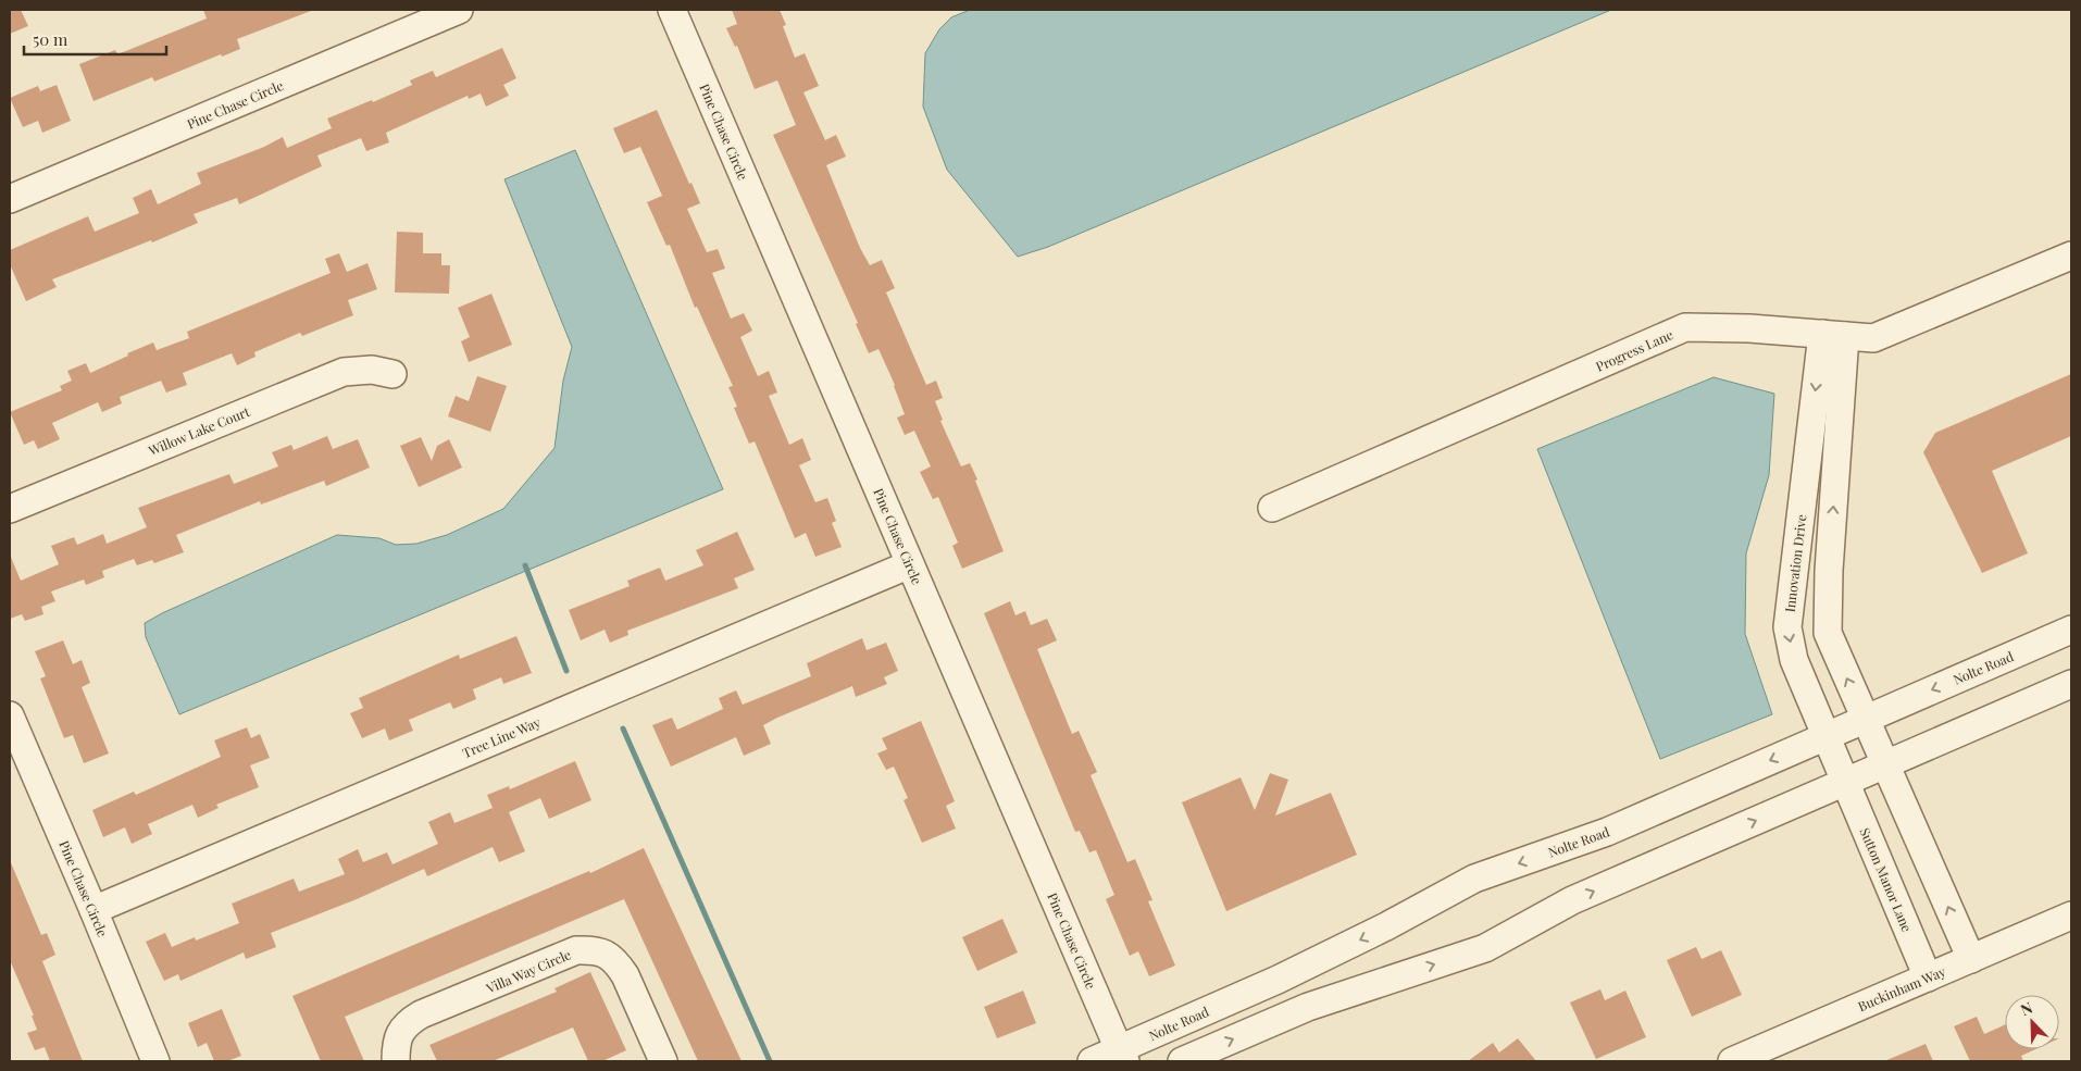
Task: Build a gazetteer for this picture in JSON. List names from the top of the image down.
{
  "streets": {
    "street": [
      "Pine Chase Circle",
      "Progress Lane",
      "Willow Lake Court",
      "Innovation Drive",
      "Nolte Road",
      "Tree Line Way",
      "Sutton Manor Lane",
      "Villa Way Circle",
      "Buckinham Way"
    ]
  },
  "crossings": [
    ["Pine Chase Circle", "Nolte Road"],
    ["Pine Chase Circle", "Tree Line Way"],
    ["Progress Lane", "Innovation Drive"],
    ["Innovation Drive", "Nolte Road"],
    ["Innovation Drive", "Sutton Manor Lane"],
    ["Sutton Manor Lane", "Buckinham Way"]
  ],
  "scale_bar": "50 m",
  "north": "top left"
}
